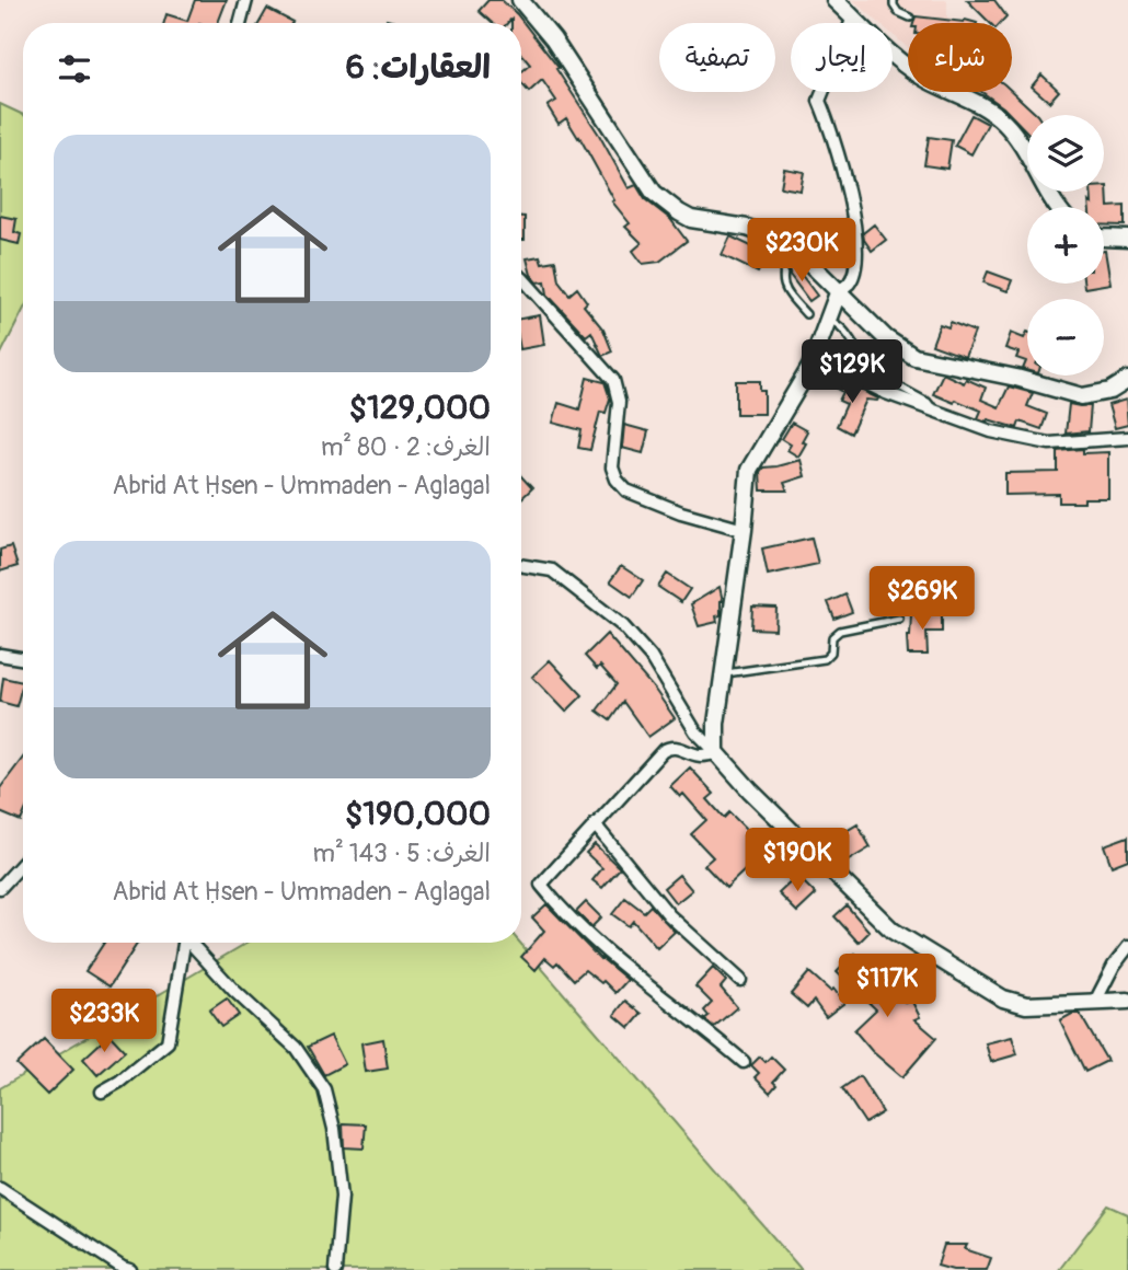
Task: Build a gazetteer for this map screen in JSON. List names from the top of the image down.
{
  "page": {
    "chip": ["شراء", "إيجار", "تصفية"],
    "heading": "العقارات: 6",
    "map_buttons": ["+", "−"],
    "list": [
      {
        "name": "$129,000",
        "note": "الغرف: 2 · 80 m² · Abrid At Ḥsen - Ummaden - Aglagal"
      },
      {
        "name": "$190,000",
        "note": "الغرف: 5 · 143 m² · Abrid At Ḥsen - Ummaden - Aglagal"
      }
    ],
    "price": [
      "$230K",
      "$129K",
      "$269K",
      "$190K",
      "$117K",
      "$233K"
    ]
  }
}
